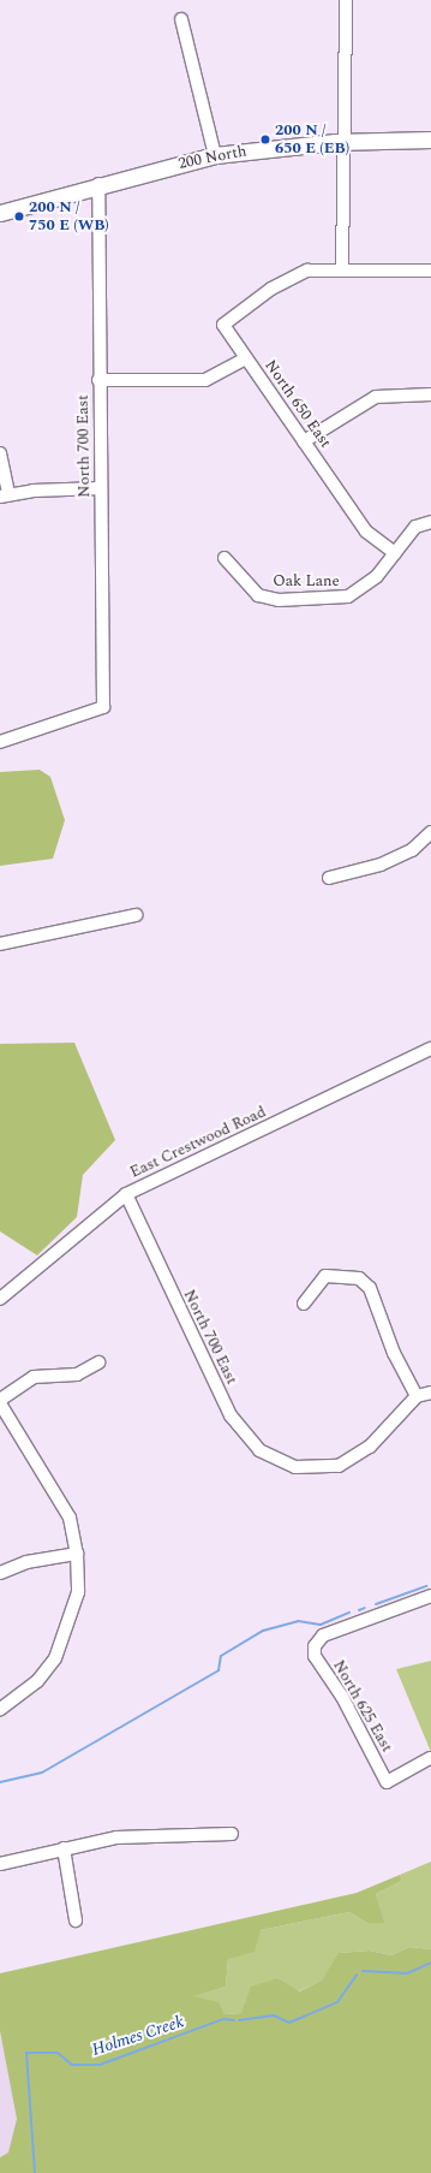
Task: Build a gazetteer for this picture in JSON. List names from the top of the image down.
{
  "streets": {
    "main road": ["200 North"],
    "street": [
      "North 650 East",
      "North 700 East",
      "Oak Lane",
      "East Crestwood Road",
      "North 625 East"
    ]
  },
  "crossings": [
    ["200 North", "North 700 East"],
    ["North 650 East", "North 700 East"],
    ["North 650 East", "Oak Lane"],
    ["North 700 East", "East Crestwood Road"]
  ],
  "water": ["Holmes Creek"],
  "places": ["200 N / 650 E (EB)", "200 N / 750 E (WB)"]
}
